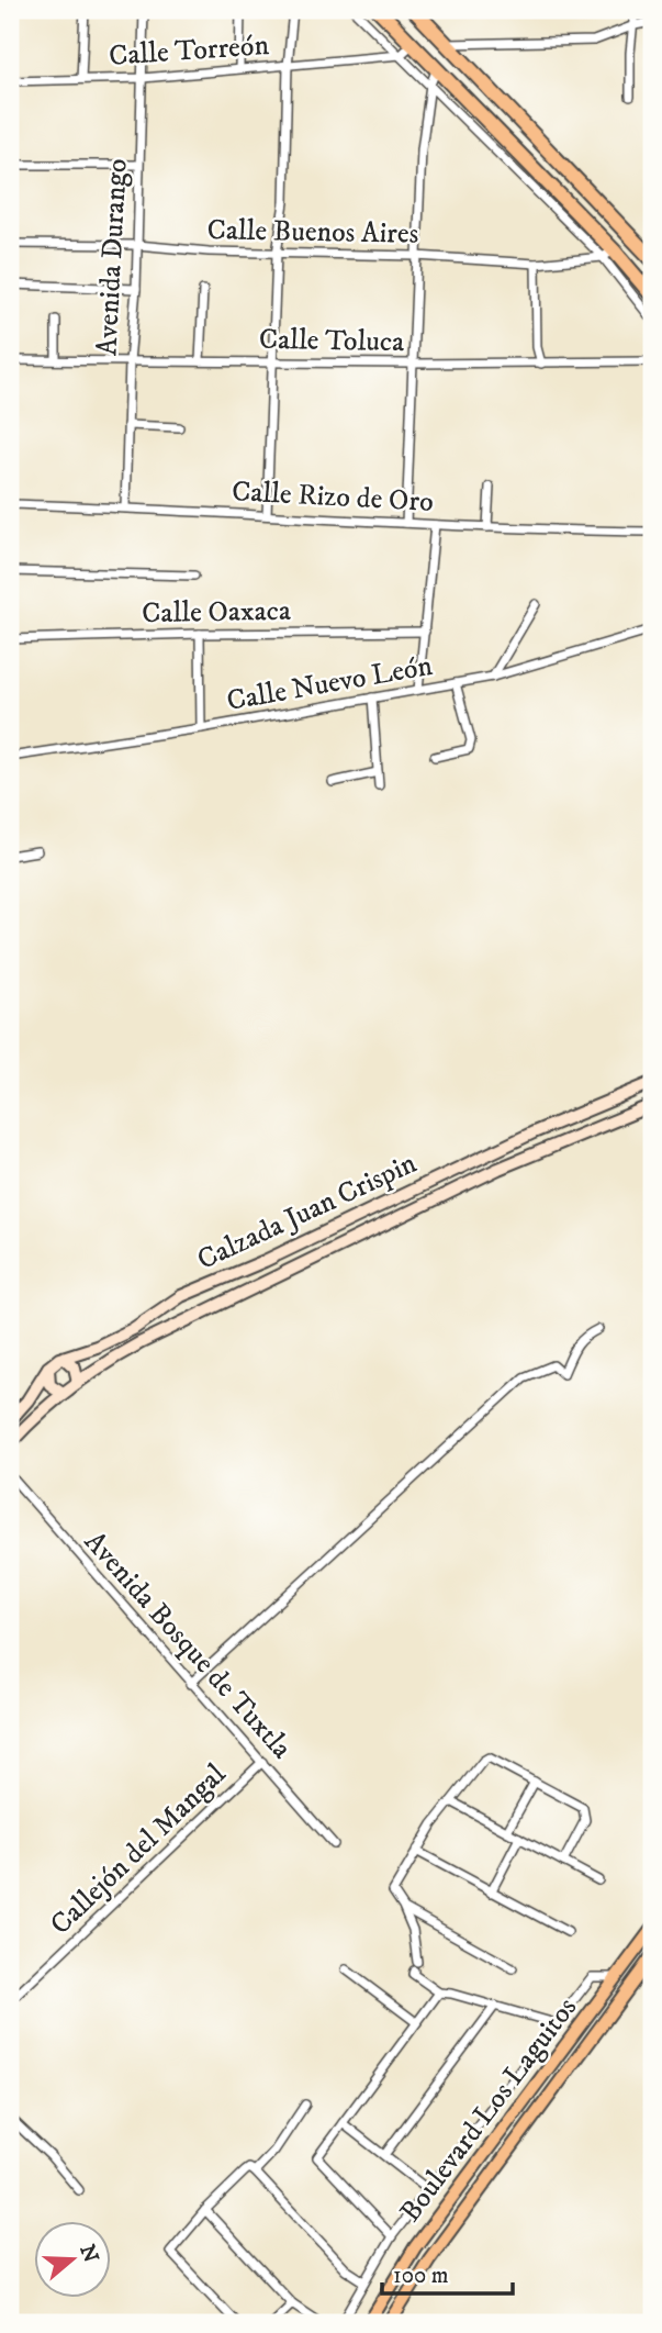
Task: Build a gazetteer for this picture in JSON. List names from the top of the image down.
{
  "streets": {
    "main road": ["Calzada Juan Crispin", "Boulevard Los Laguitos"],
    "street": [
      "Calle Torreón",
      "Calle Buenos Aires",
      "Avenida Durango",
      "Calle Toluca",
      "Calle Rizo de Oro",
      "Calle Oaxaca",
      "Calle Nuevo León",
      "Avenida Bosque de Tuxtla",
      "Callejón del Mangal"
    ]
  },
  "crossings": [
    ["Calle Torreón", "Avenida Durango"],
    ["Calle Buenos Aires", "Avenida Durango"],
    ["Avenida Durango", "Calle Toluca"],
    ["Avenida Durango", "Calle Rizo de Oro"],
    ["Avenida Bosque de Tuxtla", "Callejón del Mangal"]
  ],
  "scale_bar": "100 m",
  "north": "right"
}
